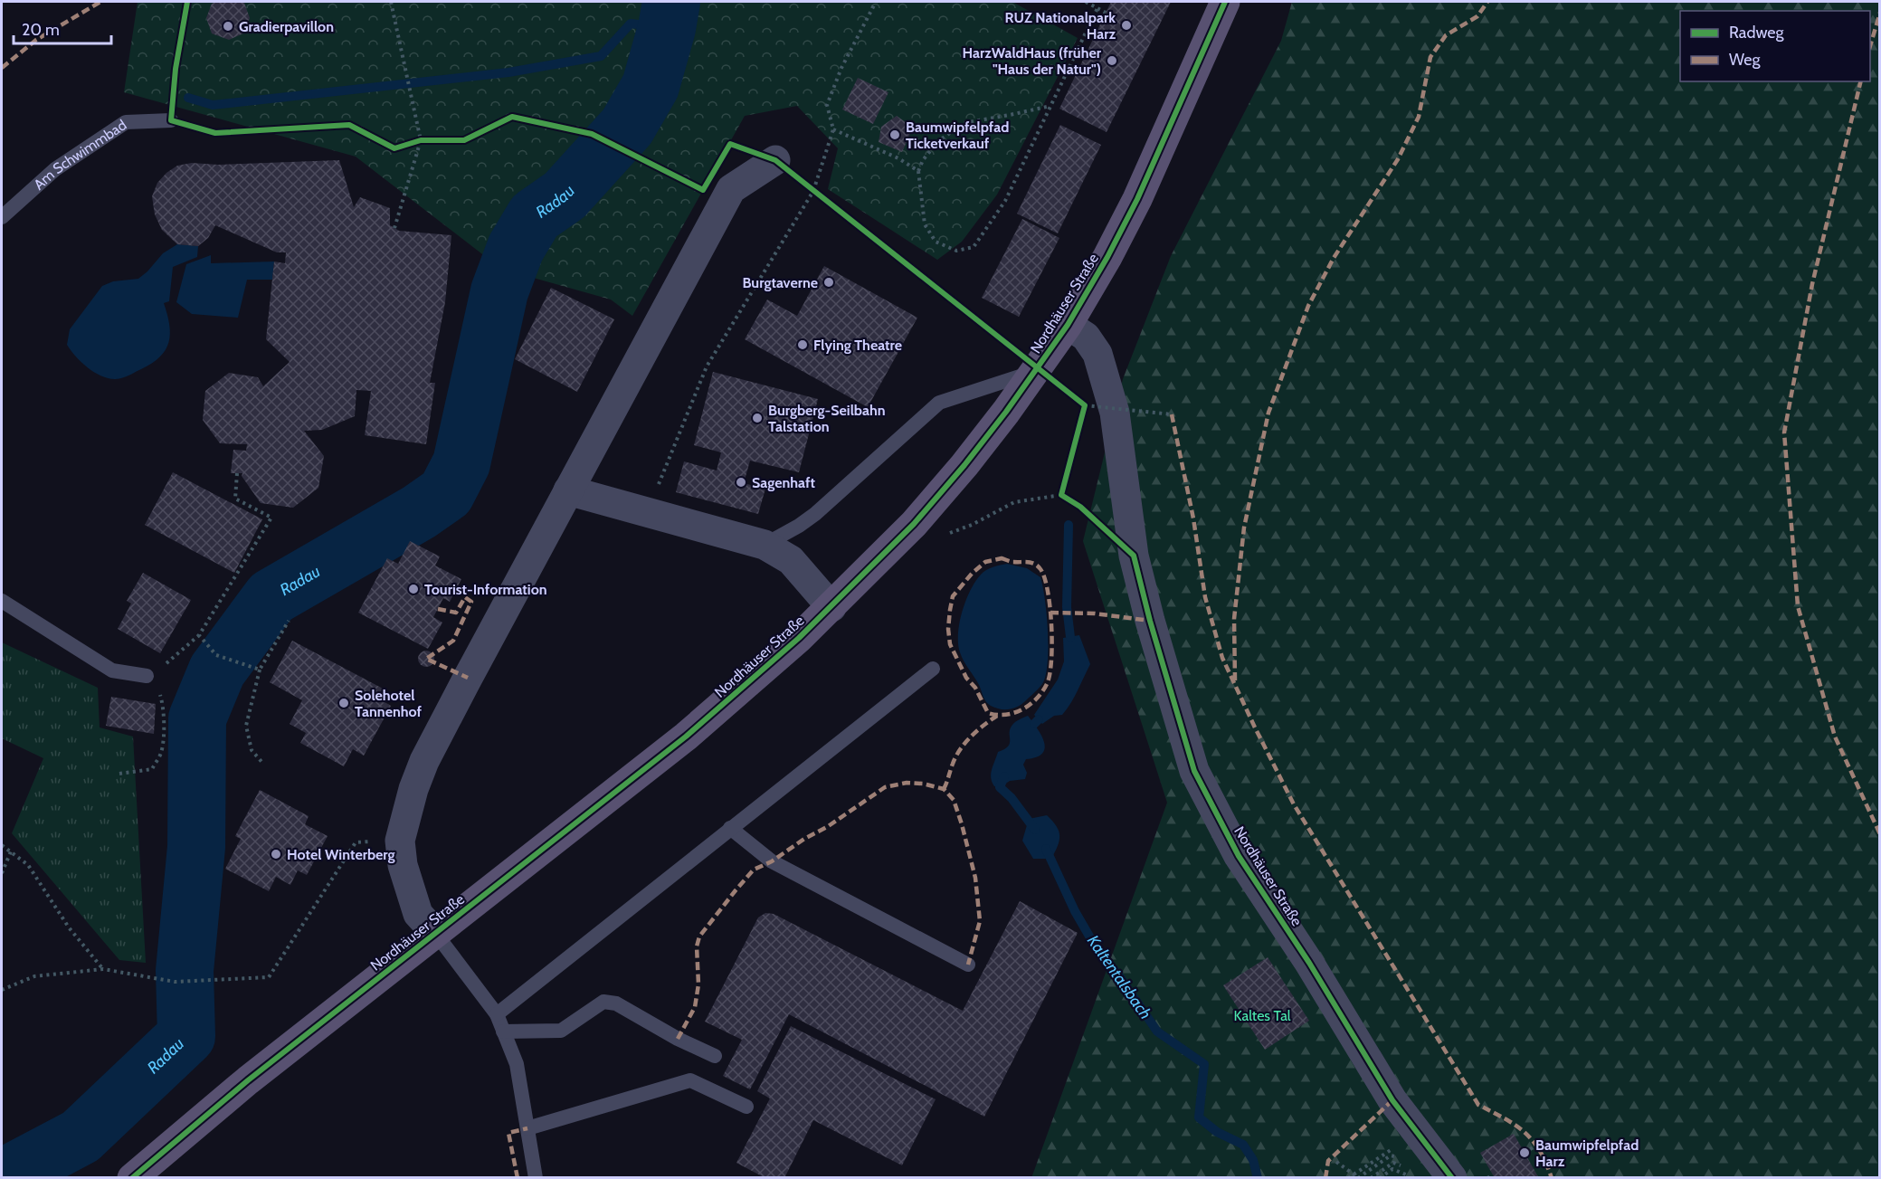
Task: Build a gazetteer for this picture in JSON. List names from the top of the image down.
{
  "streets": {
    "main road": ["Nordhäuser Straße"],
    "lane": ["Am Schwimmbad"]
  },
  "water": ["Radau", "Kaltentalsbach"],
  "parks": ["Kaltes Tal"],
  "places": [
    "RUZ Nationalpark Harz",
    "Gradierpavillon",
    "HarzWaldHaus (früher \"Haus der Natur\")",
    "Baumwipfelpfad Ticketverkauf",
    "Burgtaverne",
    "Flying Theatre",
    "Burgberg-Seilbahn Talstation",
    "Sagenhaft",
    "Tourist-Information",
    "Solehotel Tannenhof",
    "Hotel Winterberg",
    "Baumwipfelpfad Harz"
  ],
  "legend": ["Radweg", "Weg"],
  "scale_bar": "20 m"
}
